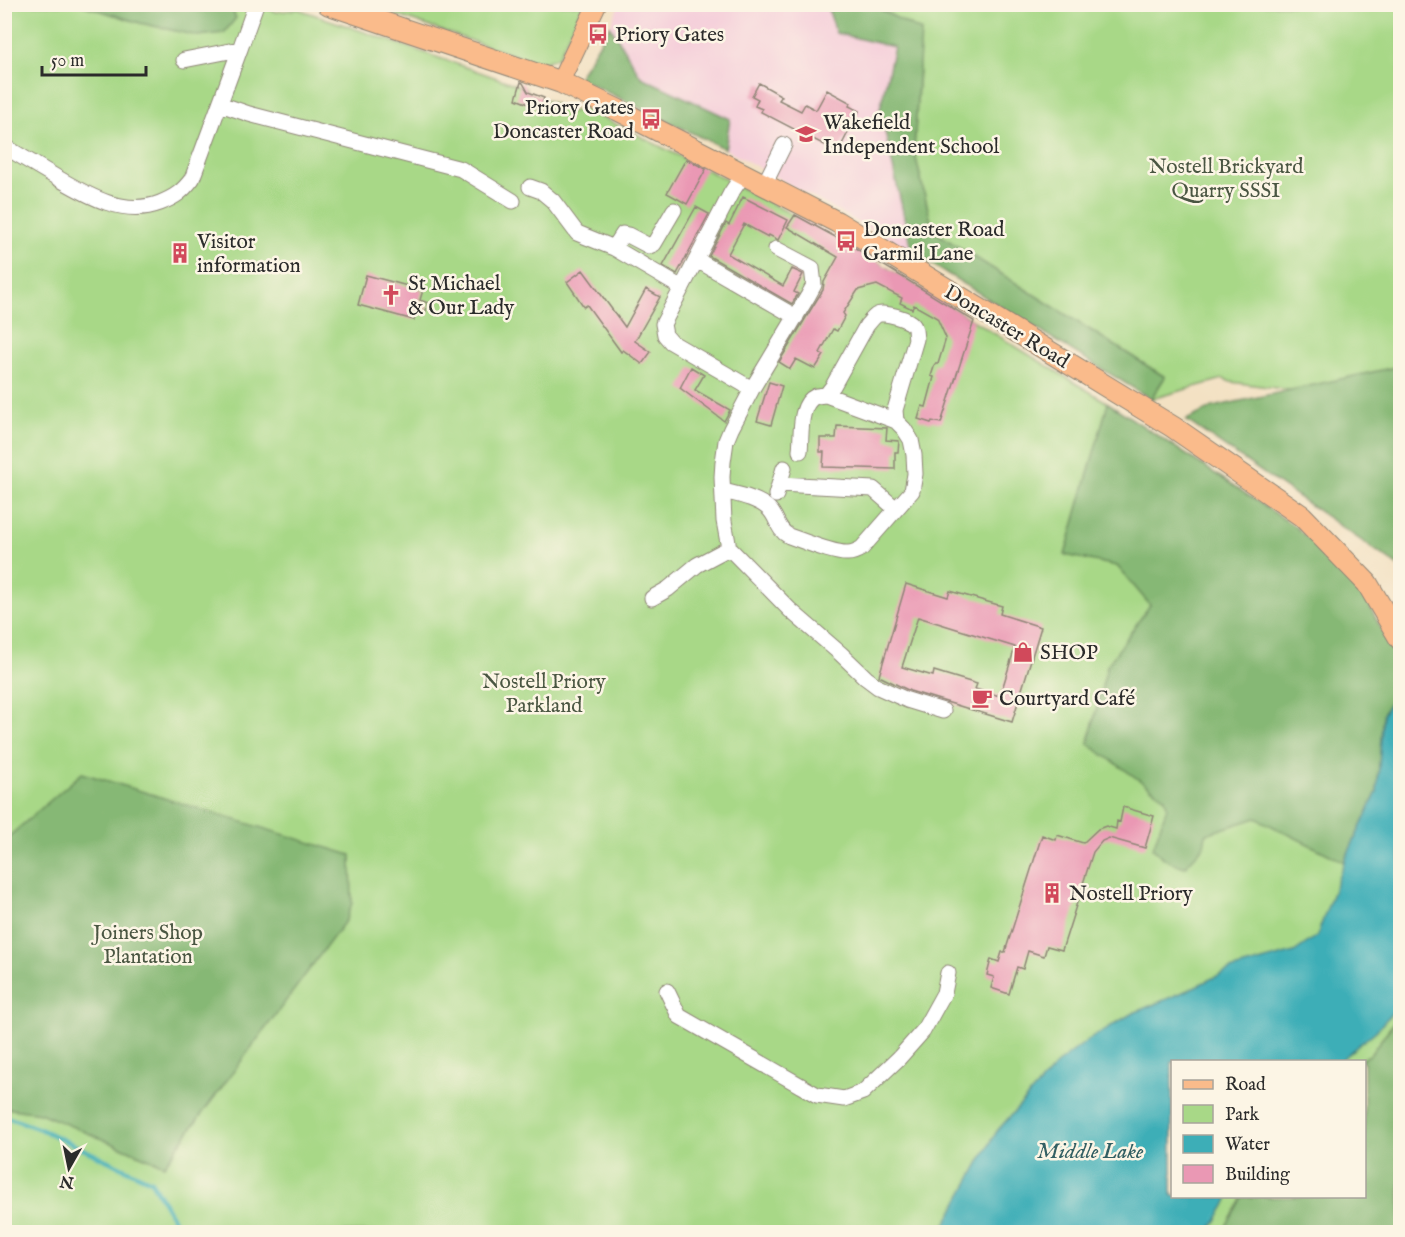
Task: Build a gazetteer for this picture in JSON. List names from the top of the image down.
{
  "streets": {
    "highway": ["Doncaster Road"]
  },
  "water": ["Middle Lake"],
  "parks": ["Nostell Brickyard Quarry SSSI", "Nostell Priory Parkland", "Joiners Shop Plantation"],
  "places": {
    "bus stop": ["Priory Gates", "Priory Gates Doncaster Road", "Doncaster Road Garmil Lane"],
    "school or university": ["Wakefield Independent School"],
    "building": ["Visitor information", "Nostell Priory"],
    "church": ["St Michael & Our Lady"],
    "shop": ["SHOP"],
    "cafe": ["Courtyard Café"]
  },
  "legend": [
    "Road",
    "Park",
    "Water",
    "Building"
  ],
  "scale_bar": "50 m",
  "north": "bottom"
}
